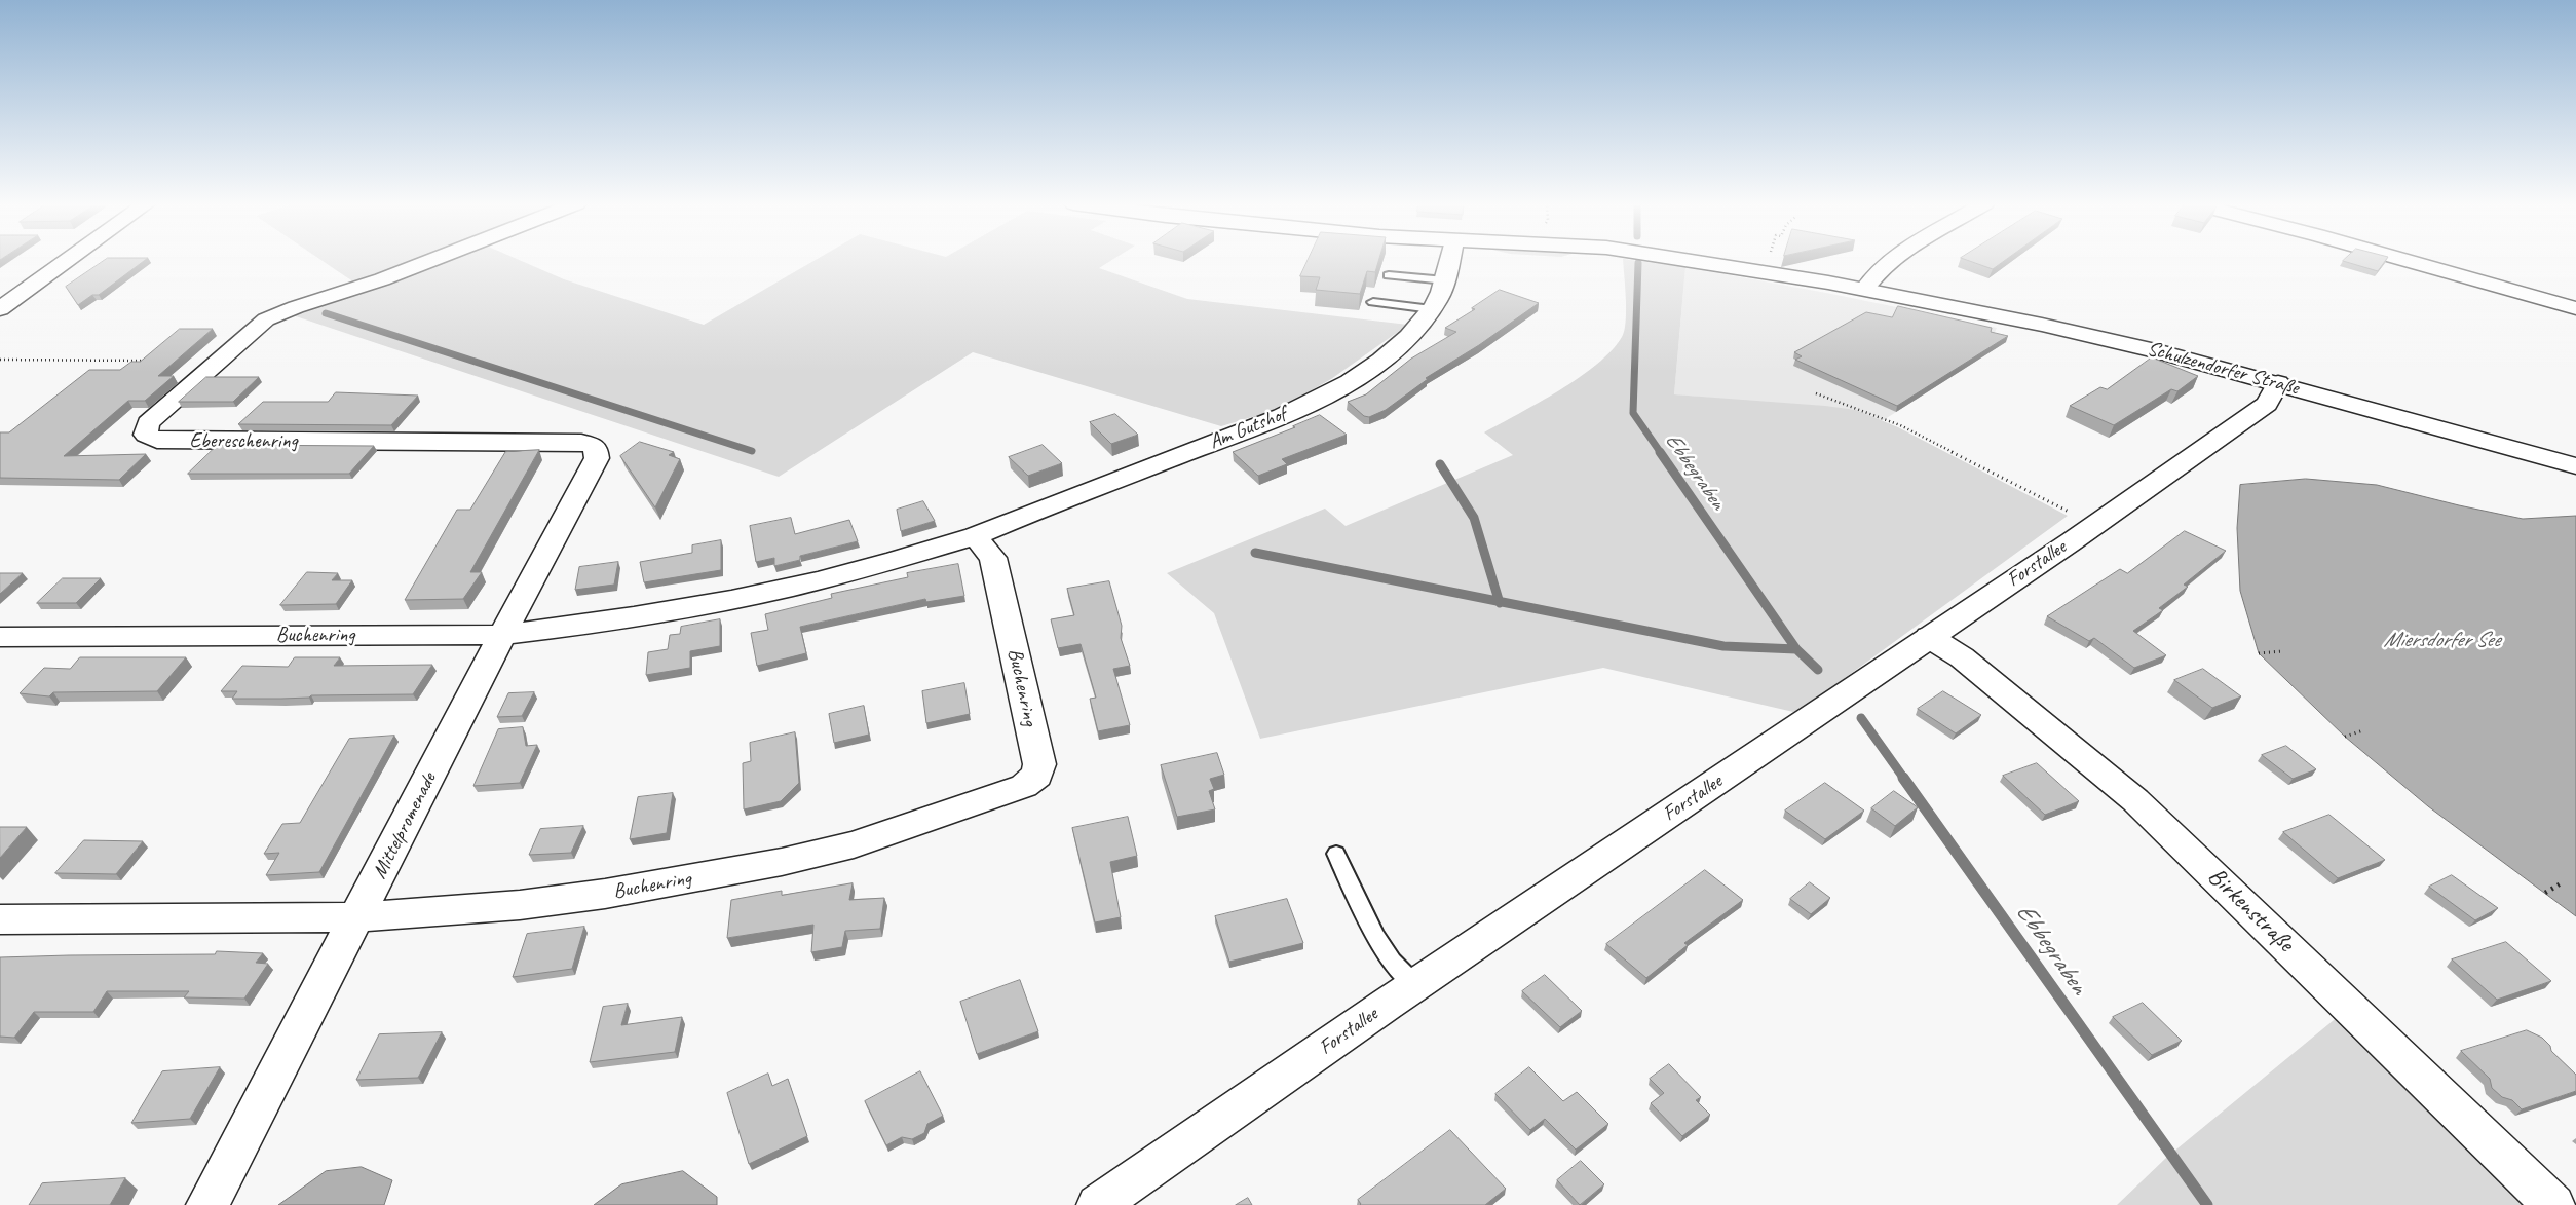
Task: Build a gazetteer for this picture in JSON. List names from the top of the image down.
{
  "streets": {
    "street": [
      "Schulzendorfer Straße",
      "Am Gutshof",
      "Ebereschenring",
      "Forstallee",
      "Buchenring",
      "Mittelpromenade",
      "Birkenstraße"
    ]
  },
  "crossings": [
    ["Schulzendorfer Straße", "Forstallee"],
    ["Am Gutshof", "Buchenring"],
    ["Ebereschenring", "Mittelpromenade"],
    ["Forstallee", "Birkenstraße"],
    ["Buchenring", "Mittelpromenade"]
  ],
  "water": ["Ebbegraben", "Miersdorfer See"]
}
